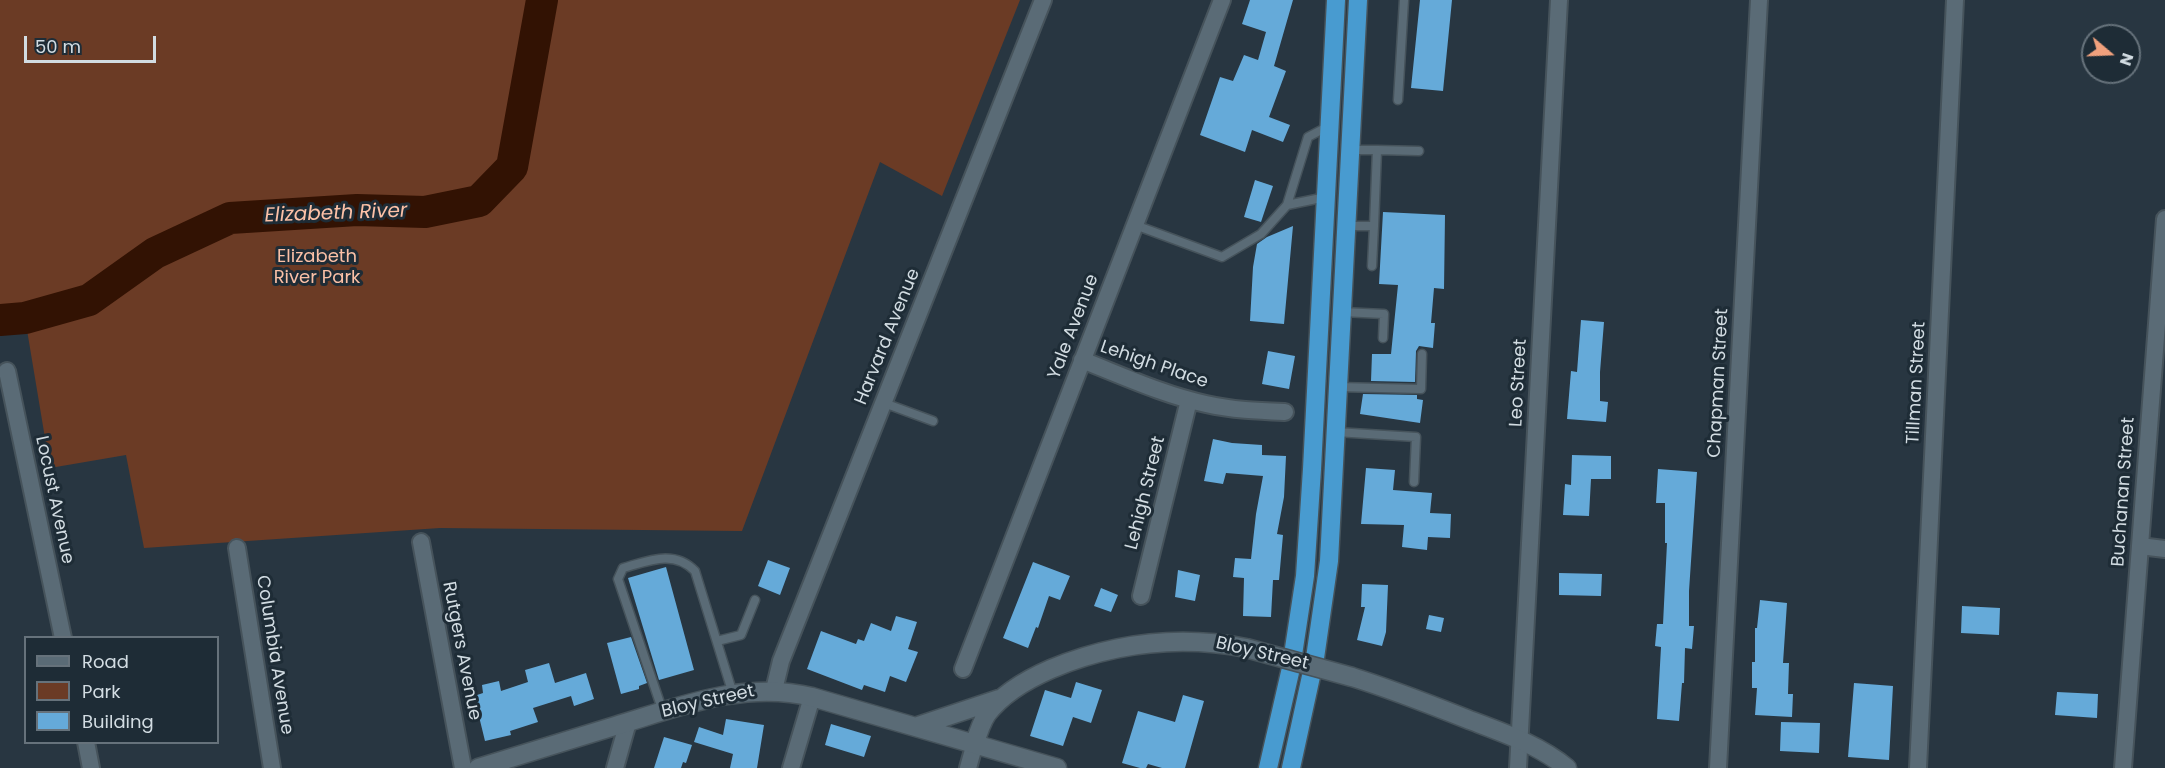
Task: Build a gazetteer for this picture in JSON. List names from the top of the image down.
{
  "streets": {
    "street": [
      "Yale Avenue",
      "Harvard Avenue",
      "Lehigh Place",
      "Leo Street",
      "Chapman Street",
      "Tillman Street",
      "Buchanan Street",
      "Lehigh Street",
      "Locust Avenue",
      "Rutgers Avenue",
      "Bloy Street",
      "Columbia Avenue"
    ]
  },
  "crossings": [
    ["Yale Avenue", "Lehigh Place"],
    ["Harvard Avenue", "Bloy Street"],
    ["Lehigh Place", "Lehigh Street"],
    ["Leo Street", "Bloy Street"]
  ],
  "water": ["Elizabeth River"],
  "parks": ["Elizabeth River Park"],
  "legend": ["Road", "Park", "Building"],
  "scale_bar": "50 m",
  "north": "right"
}
